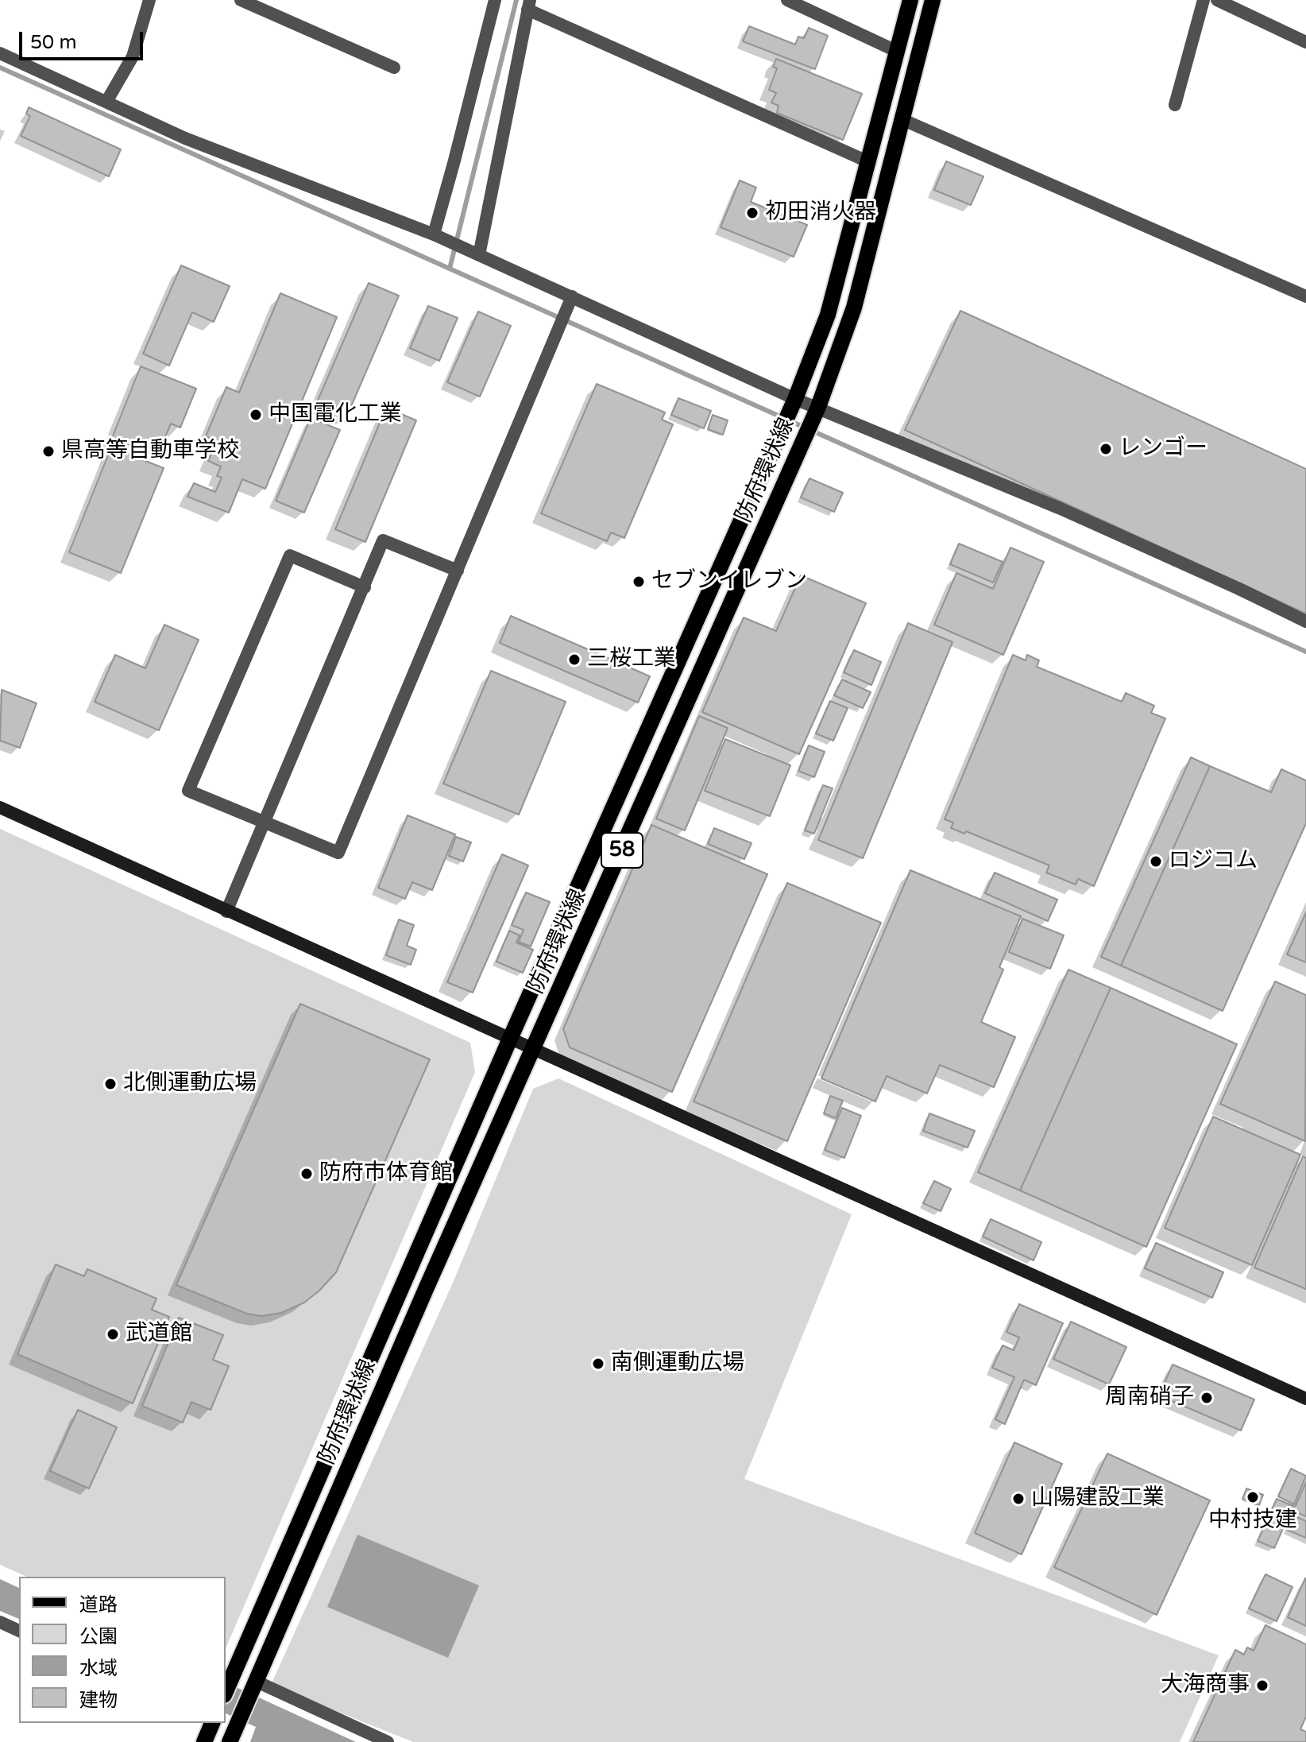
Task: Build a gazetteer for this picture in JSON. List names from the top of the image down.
{
  "streets": {
    "main road": ["防府環状線", "58"]
  },
  "places": [
    "初田消火器",
    "中国電化工業",
    "レンゴー",
    "県高等自動車学校",
    "セブンイレブン",
    "三桜工業",
    "ロジコム",
    "北側運動広場",
    "防府市体育館",
    "武道館",
    "南側運動広場",
    "周南硝子",
    "中村技建",
    "山陽建設工業",
    "大海商事"
  ],
  "legend": [
    "道路",
    "公園",
    "水域",
    "建物"
  ],
  "scale_bar": "50 m"
}
